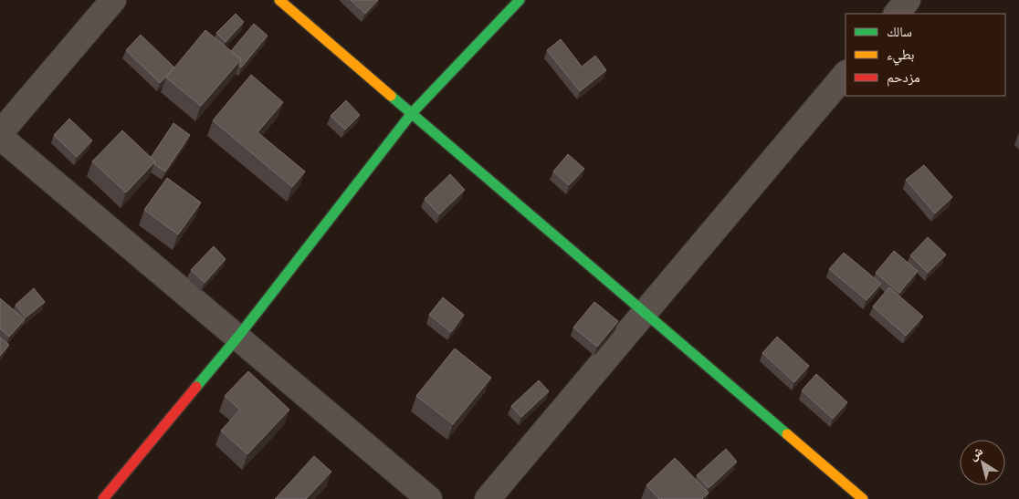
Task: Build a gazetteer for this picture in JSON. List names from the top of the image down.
{
  "legend": ["سالك", "بطيء", "مزدحم"],
  "north": "top left"
}
